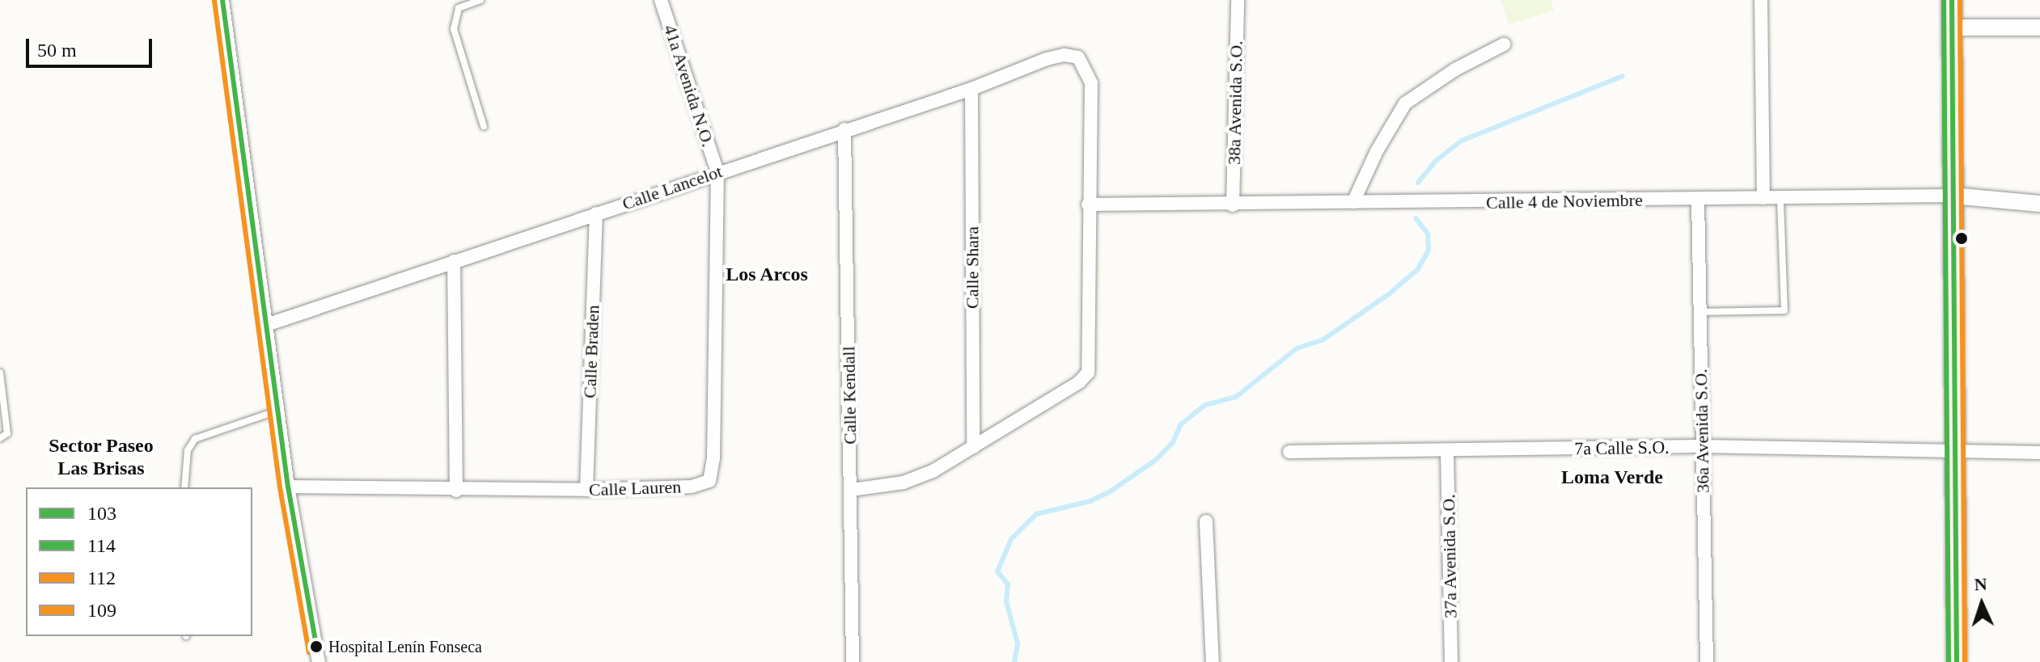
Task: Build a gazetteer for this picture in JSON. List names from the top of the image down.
{
  "streets": {
    "street": [
      "41a Avenida N.O.",
      "38a Avenida S.O.",
      "Calle Lancelot",
      "Calle 4 de Noviembre",
      "Calle Shara",
      "Calle Braden",
      "Calle Kendall",
      "36a Avenida S.O.",
      "7a Calle S.O.",
      "Calle Lauren",
      "37a Avenida S.O."
    ]
  },
  "crossings": [
    ["41a Avenida N.O.", "Calle Lancelot"],
    ["41a Avenida N.O.", "Calle Lauren"],
    ["38a Avenida S.O.", "Calle 4 de Noviembre"],
    ["Calle Lancelot", "Calle 4 de Noviembre"],
    ["Calle Lancelot", "Calle Shara"],
    ["Calle Lancelot", "Calle Braden"],
    ["Calle Lancelot", "Calle Kendall"],
    ["Calle Lancelot", "Calle Lauren"],
    ["Calle 4 de Noviembre", "36a Avenida S.O."],
    ["Calle Braden", "Calle Lauren"],
    ["36a Avenida S.O.", "7a Calle S.O."],
    ["7a Calle S.O.", "37a Avenida S.O."]
  ],
  "districts": ["Los Arcos", "Sector Paseo Las Brisas", "Loma Verde"],
  "places": ["Hospital Lenín Fonseca"],
  "lines": [
    "transit line 103",
    "transit line 114",
    "transit line 112",
    "transit line 109"
  ],
  "legend": [
    "103",
    "114",
    "112",
    "109"
  ],
  "scale_bar": "50 m",
  "north": "top"
}
